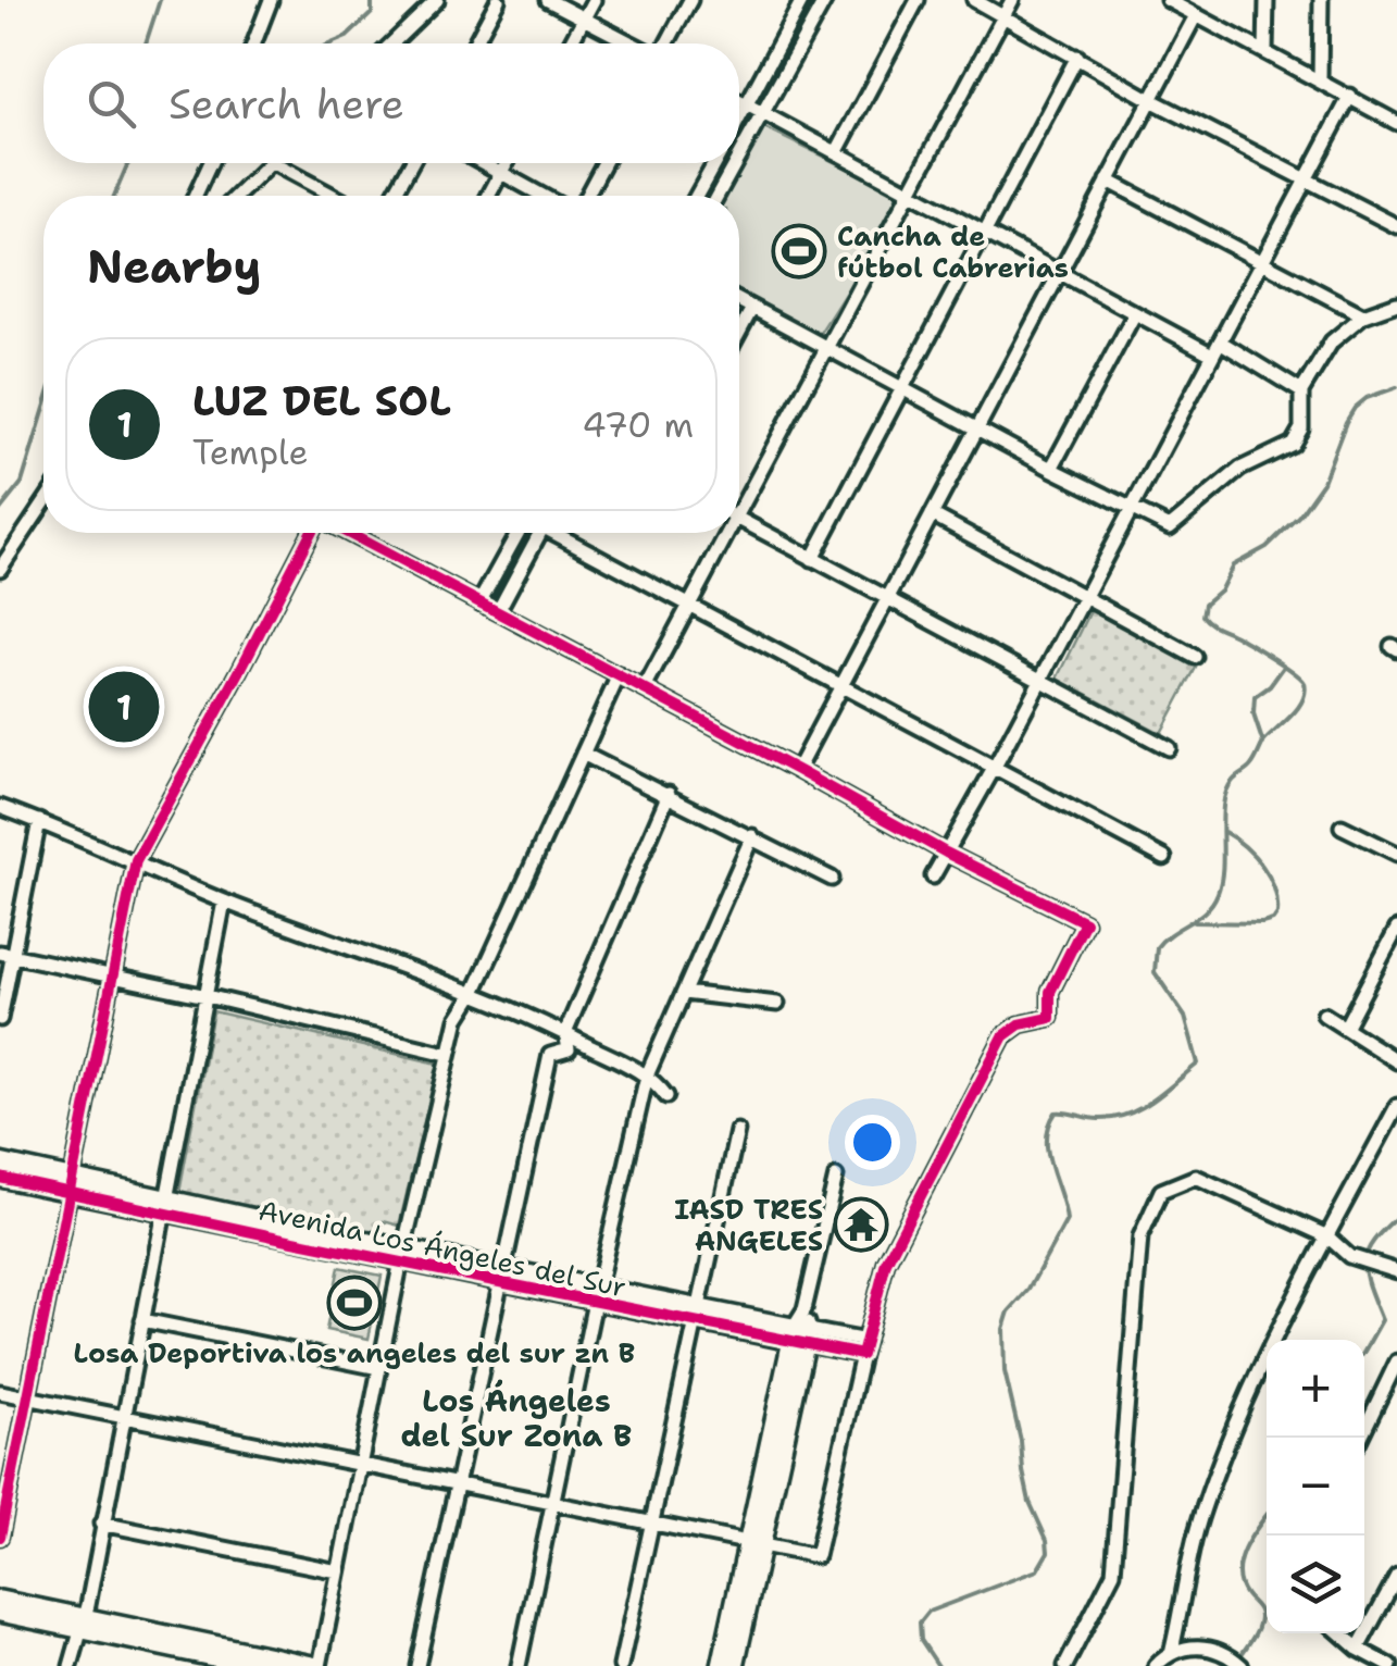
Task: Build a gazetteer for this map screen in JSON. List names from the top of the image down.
{
  "streets": {
    "street": ["Avenida Los Ángeles del Sur"]
  },
  "districts": ["Los Ángeles del Sur Zona B"],
  "places": {
    "sports": ["Cancha de fútbol Cabrerias", "Losa Deportiva los angeles del sur zn B"],
    "temple": ["IASD TRES ANGELES"]
  },
  "page": {
    "search": "Search here",
    "heading": "Nearby",
    "list": [
      {
        "mark": "1",
        "name": "LUZ DEL SOL",
        "note": "Temple",
        "value": "470 m"
      }
    ],
    "pins": "1",
    "map_buttons": ["+", "−"]
  }
}
